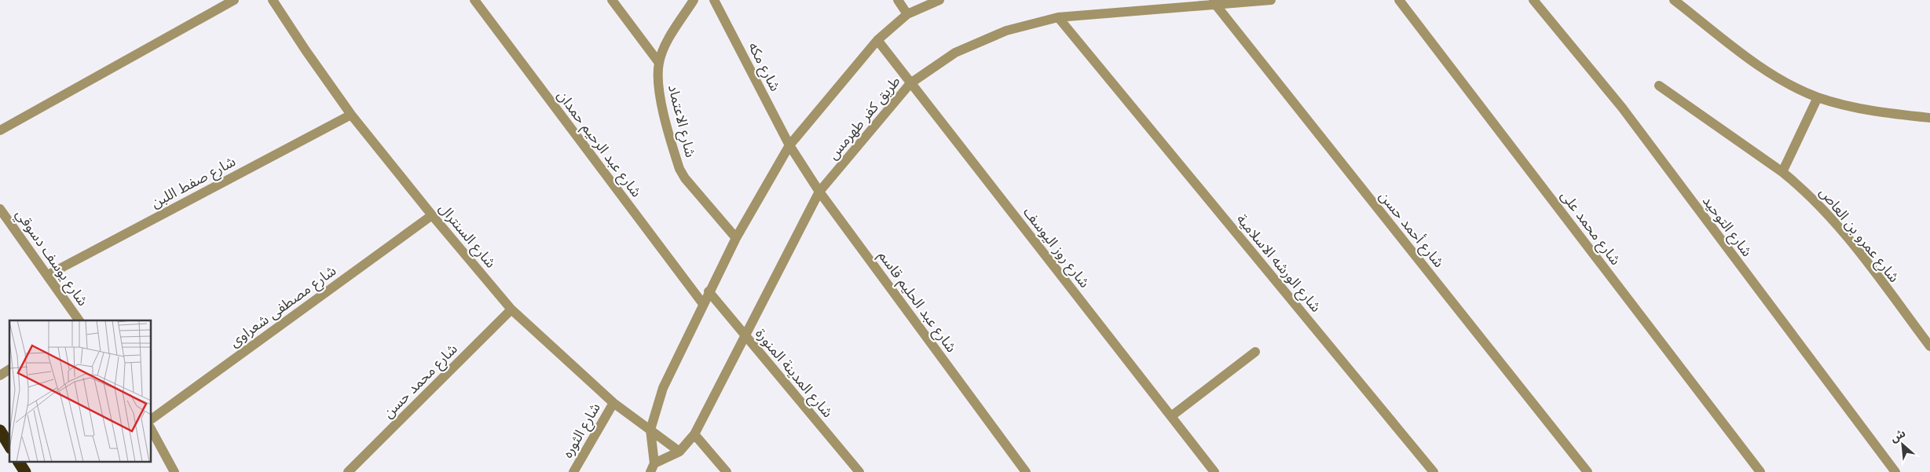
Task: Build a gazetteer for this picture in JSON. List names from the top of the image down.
{
  "streets": {
    "street": [
      "شارع مكه",
      "طريق كفر طهرمس",
      "شارع الاعتماد",
      "شارع عبد الرحيم حمدان",
      "شارع صفط اللبن",
      "شارع التوحيد",
      "شارع محمد على",
      "شارع أحمد حسن",
      "شارع عمرو بن العاص",
      "شارع السنترال",
      "شارع روز اليوسف",
      "شارع يوسف دسوقي",
      "شارع الورشه الاسلامية",
      "شارع عبد الحليم قاسم",
      "شارع مصطفى شعراوى",
      "شارع المدينة المنورة",
      "شارع محمد حسن",
      "شارع الثوره"
    ]
  },
  "crossings": [
    ["شارع مكه", "طريق كفر طهرمس"],
    ["شارع مكه", "شارع عبد الحليم قاسم"],
    ["طريق كفر طهرمس", "شارع الاعتماد"],
    ["طريق كفر طهرمس", "شارع عبد الرحيم حمدان"],
    ["طريق كفر طهرمس", "شارع أحمد حسن"],
    ["طريق كفر طهرمس", "شارع السنترال"],
    ["طريق كفر طهرمس", "شارع روز اليوسف"],
    ["طريق كفر طهرمس", "شارع الورشه الاسلامية"],
    ["طريق كفر طهرمس", "شارع عبد الحليم قاسم"],
    ["طريق كفر طهرمس", "شارع المدينة المنورة"],
    ["شارع صفط اللبن", "شارع السنترال"],
    ["شارع صفط اللبن", "شارع يوسف دسوقي"],
    ["شارع السنترال", "شارع مصطفى شعراوى"],
    ["شارع السنترال", "شارع محمد حسن"],
    ["شارع السنترال", "شارع الثوره"]
  ],
  "north": "top left"
}
